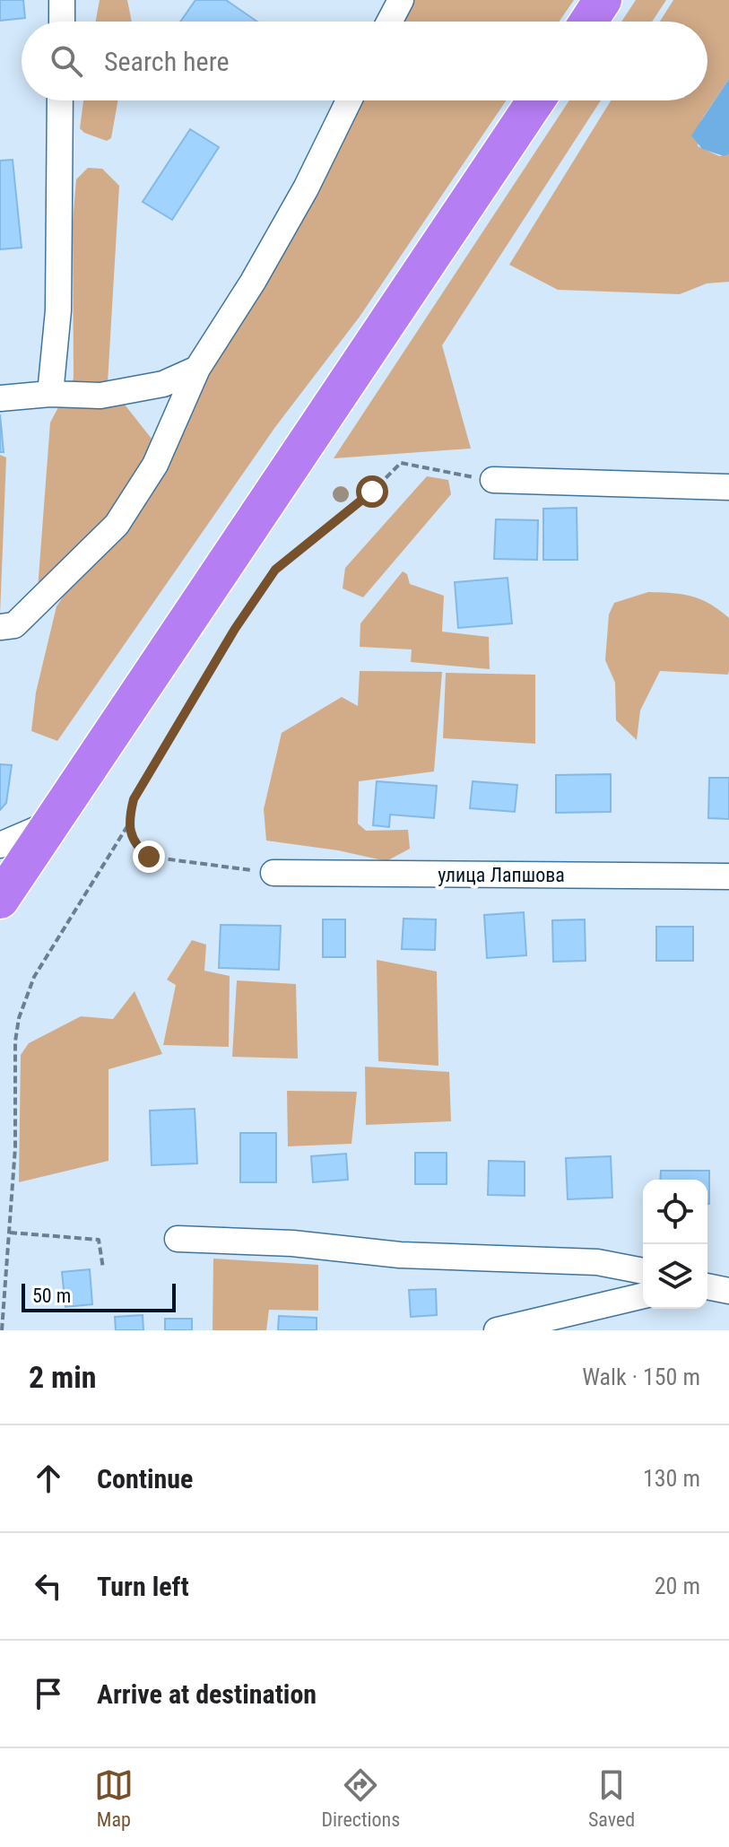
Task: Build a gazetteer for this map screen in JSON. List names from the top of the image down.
{
  "streets": {
    "street": ["улица Лапшова"]
  },
  "scale_bar": "50 m",
  "page": {
    "search": "Search here",
    "scale": "50 m",
    "heading": ["2 min", "Walk · 150 m"],
    "list": [
      ["Continue", "130 m"],
      ["Turn left", "20 m"],
      "Arrive at destination"
    ],
    "nav": ["Map", "Directions", "Saved"]
  }
}
